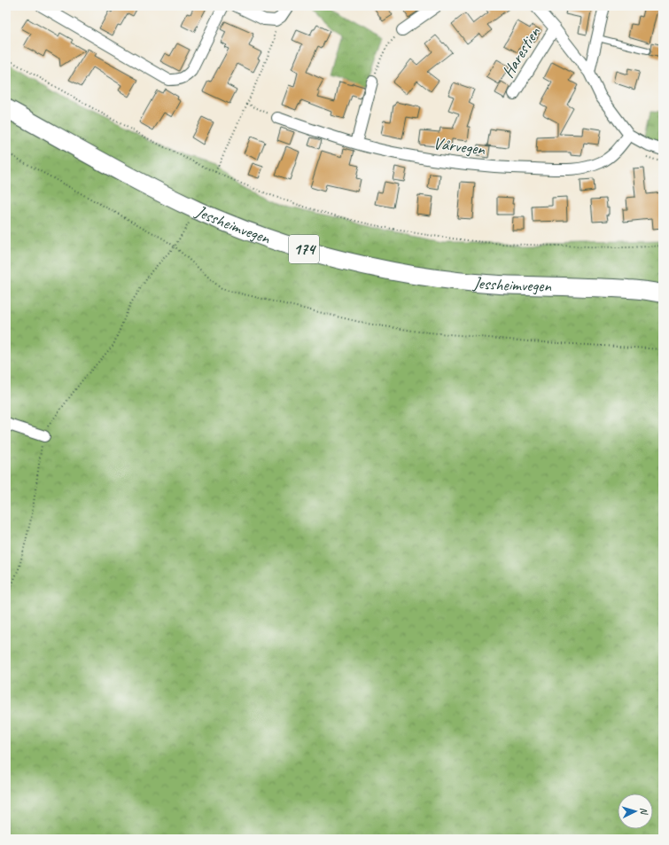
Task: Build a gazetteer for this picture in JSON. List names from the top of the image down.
{
  "streets": {
    "main road": ["Jessheimvegen", "174"],
    "street": ["Harestien", "Vårvegen"]
  },
  "north": "right"
}
